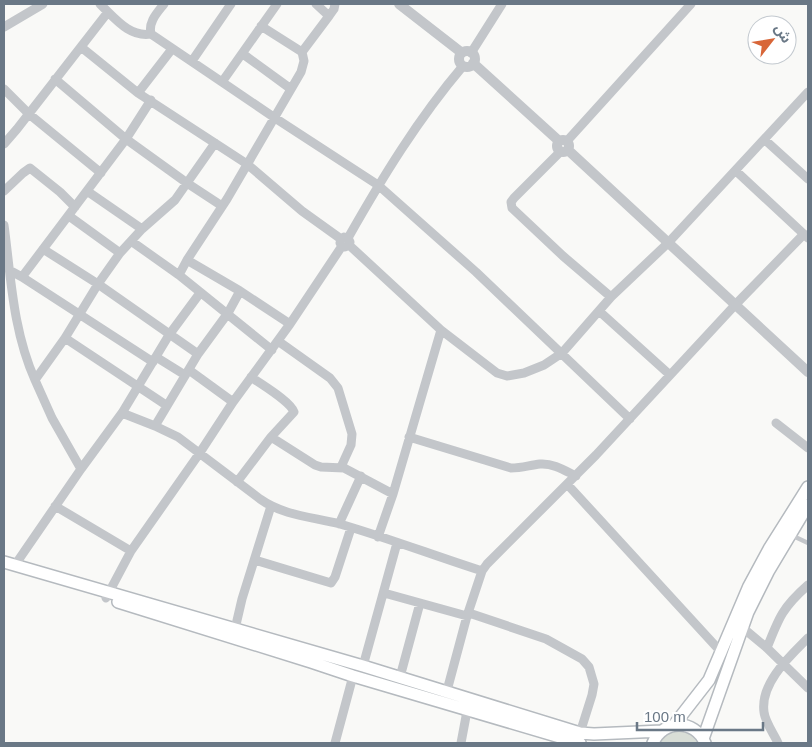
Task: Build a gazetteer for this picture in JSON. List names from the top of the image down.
{
  "scale_bar": "100 m",
  "north": "top right"
}
